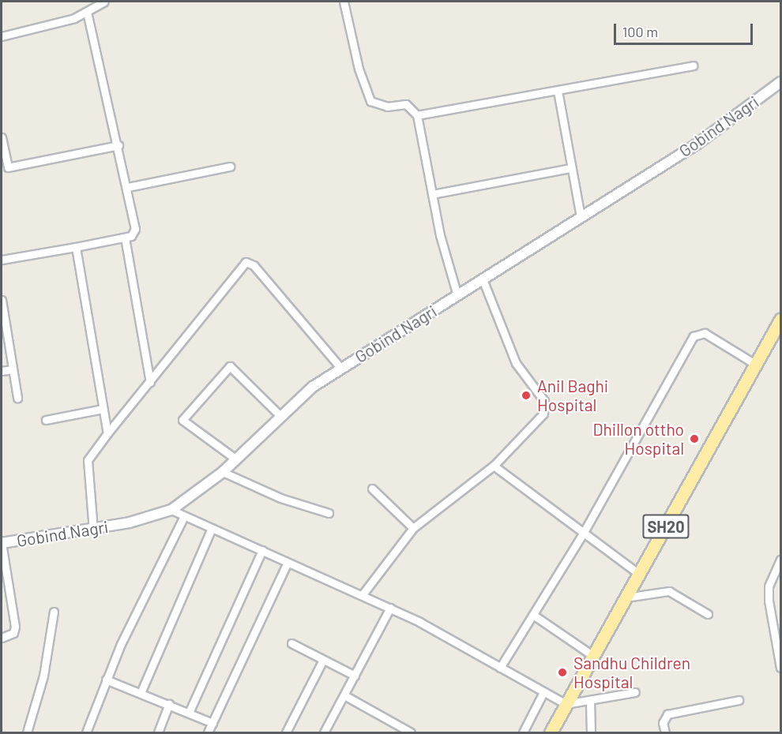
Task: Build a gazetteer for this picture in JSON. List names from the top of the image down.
{
  "streets": {
    "main road": ["SH20"],
    "street": ["Gobind Nagri"]
  },
  "places": ["Anil Baghi Hospital", "Dhillon ottho Hospital", "Sandhu Children Hospital"],
  "scale_bar": "100 m"
}
